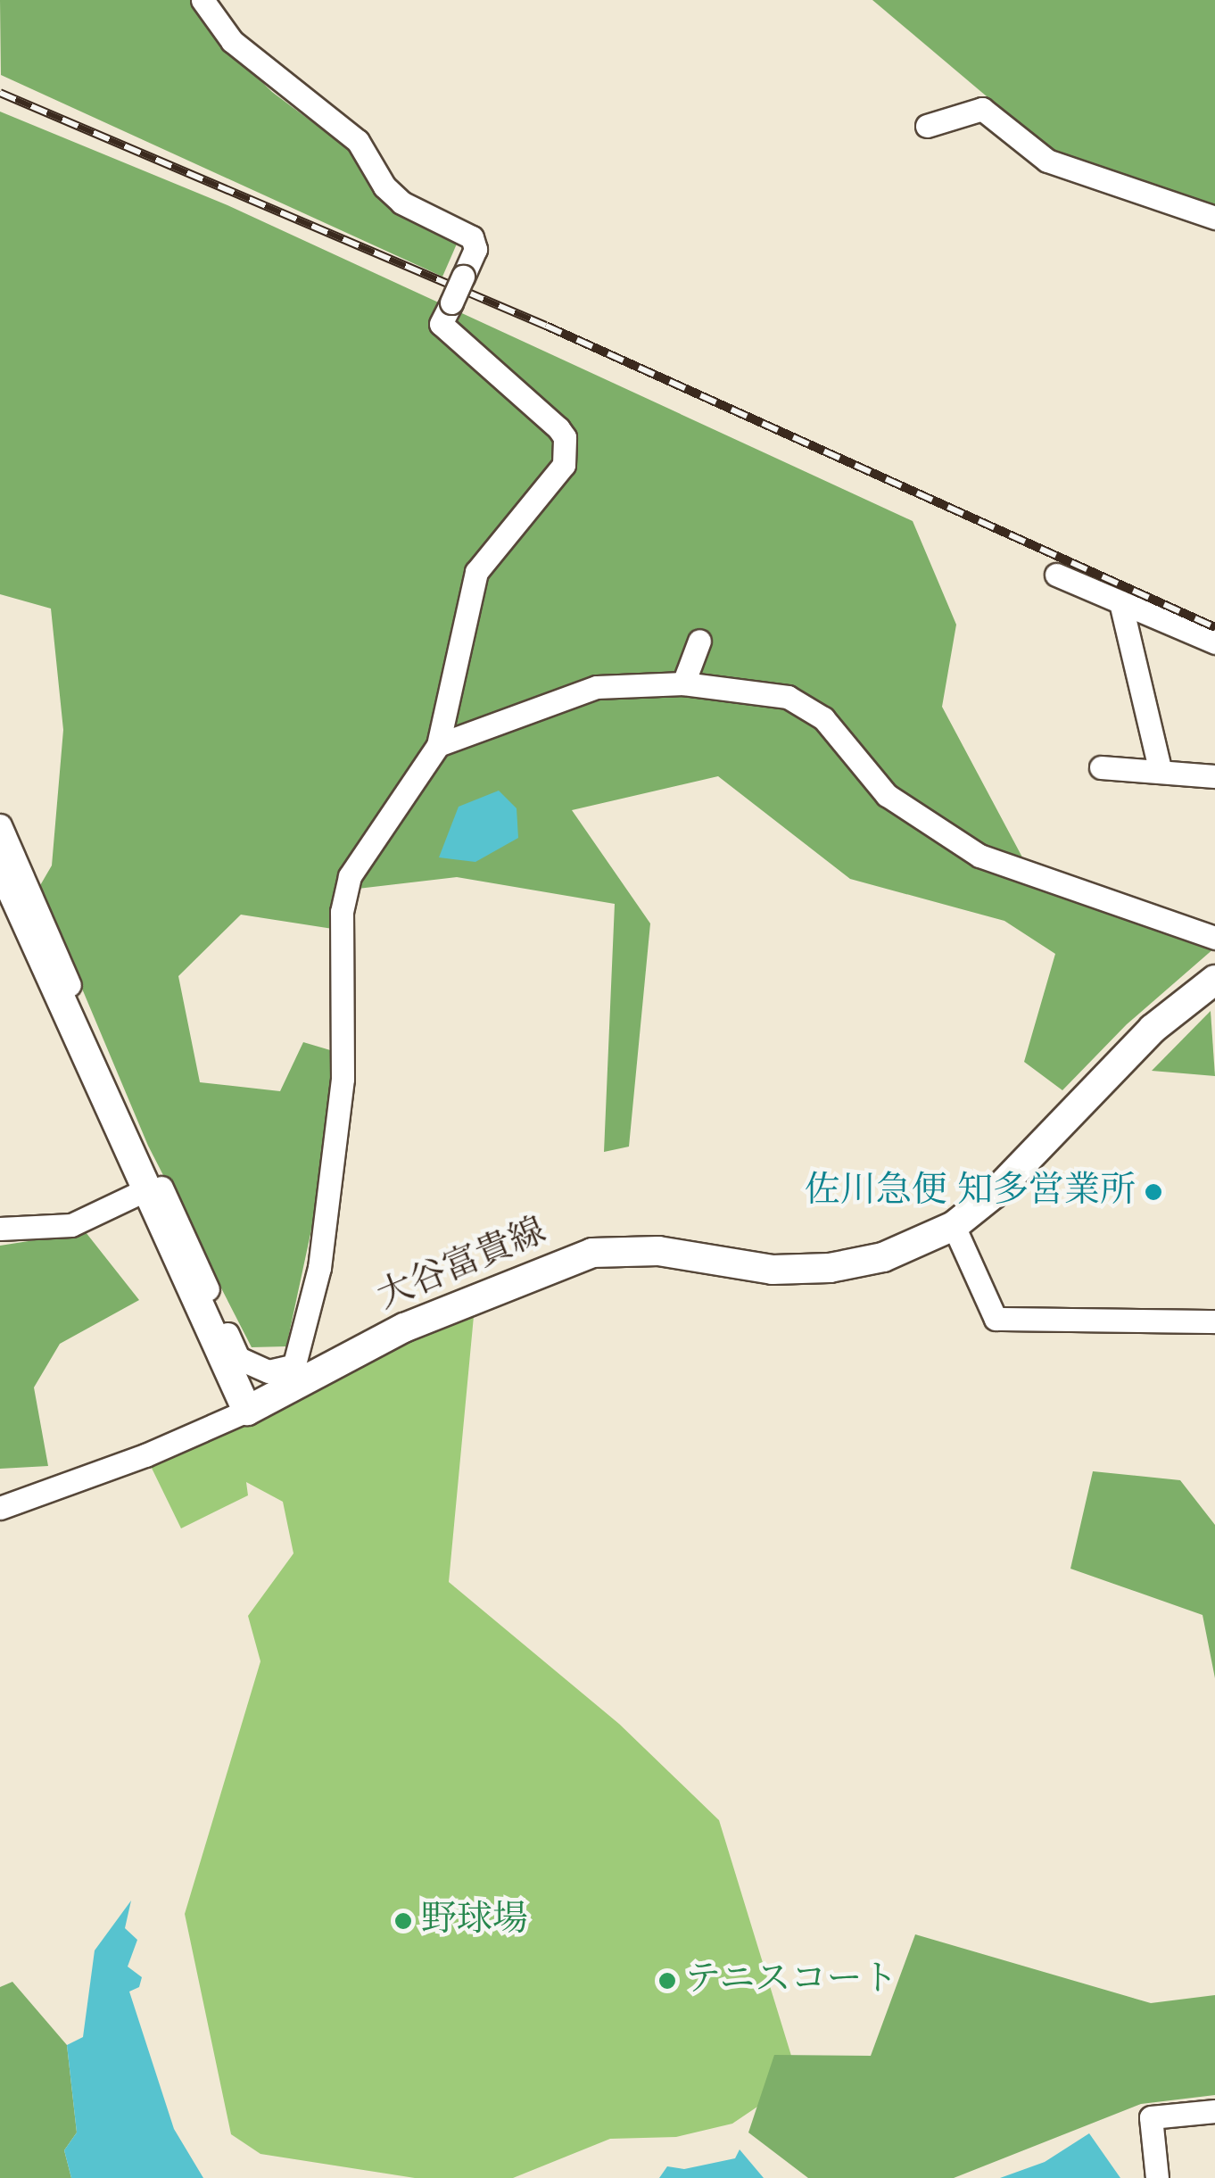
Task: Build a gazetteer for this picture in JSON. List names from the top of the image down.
{
  "streets": {
    "main road": ["大谷富貴線"]
  },
  "places": ["佐川急便 知多営業所", "野球場", "テニスコート"]
}
